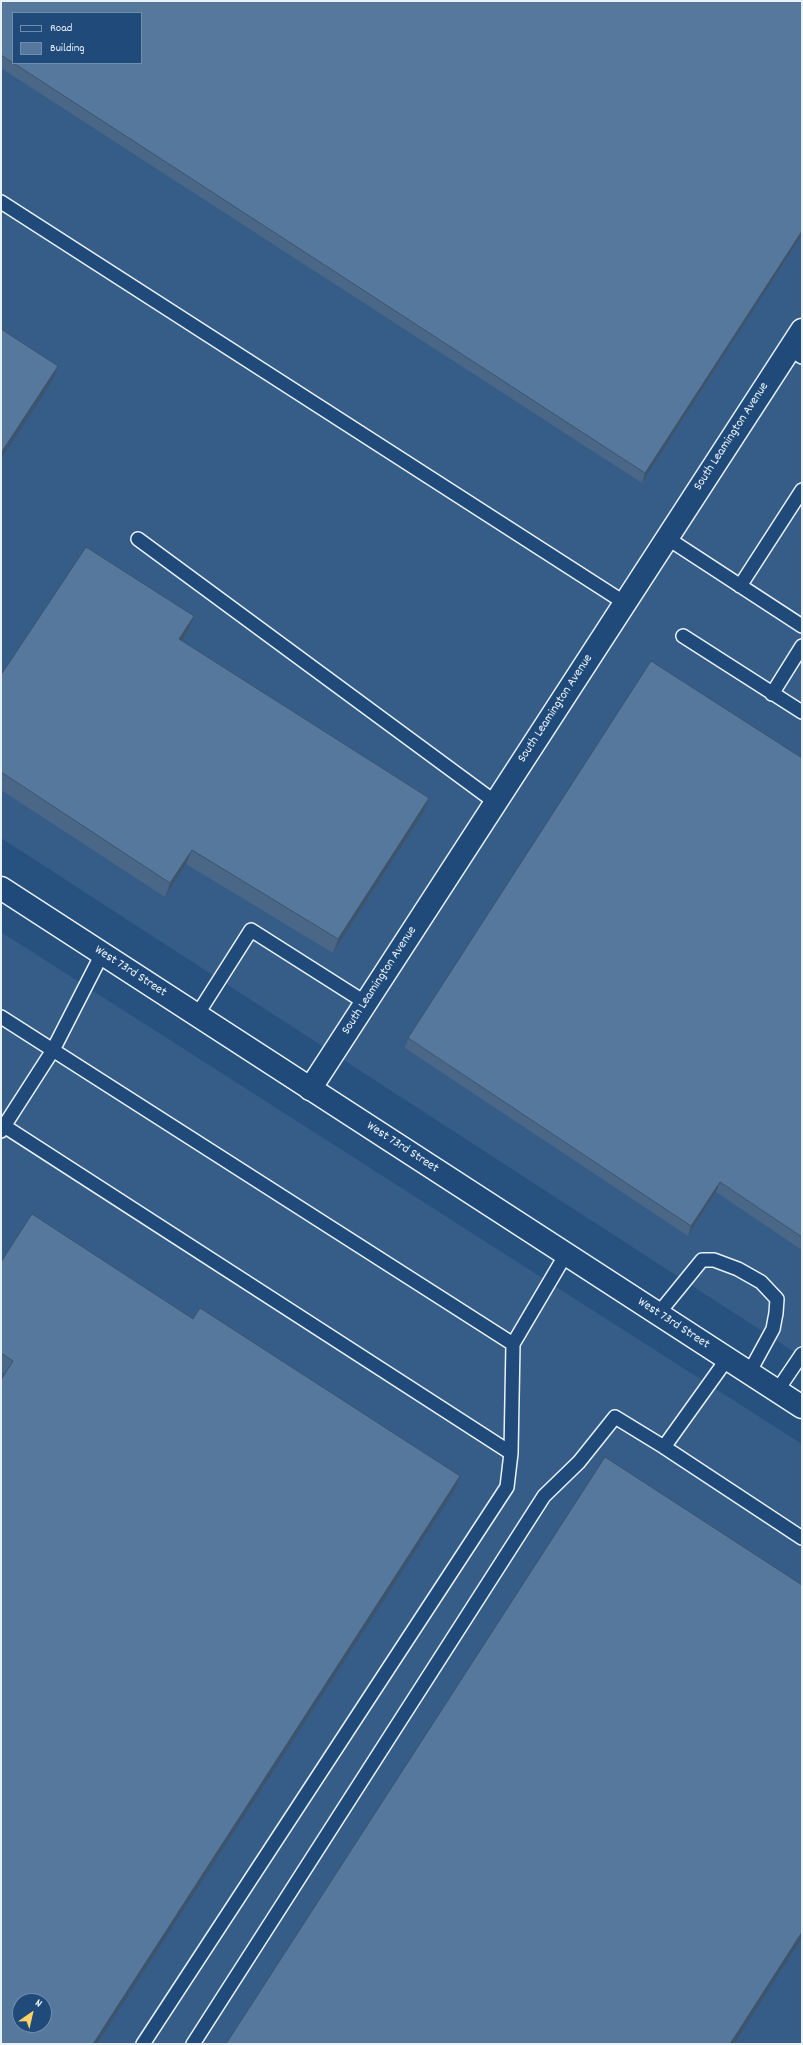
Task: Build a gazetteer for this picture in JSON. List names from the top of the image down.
{
  "streets": {
    "street": ["South Leamington Avenue", "West 73rd Street"]
  },
  "crossings": [
    ["South Leamington Avenue", "West 73rd Street"]
  ],
  "legend": ["Road", "Building"],
  "north": "top right"
}
